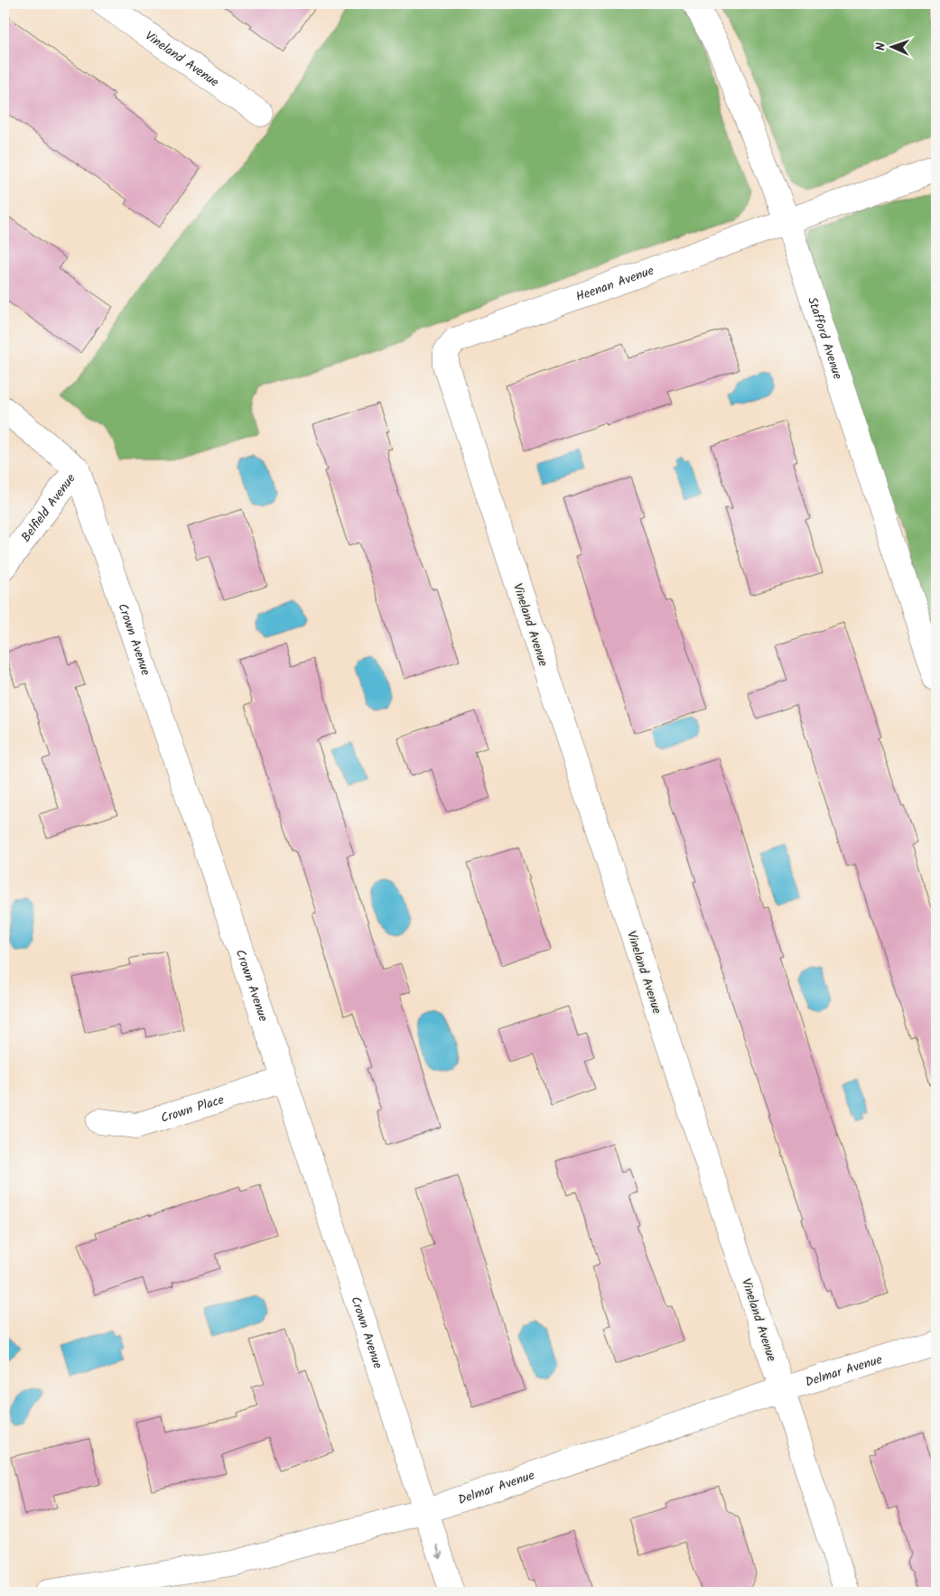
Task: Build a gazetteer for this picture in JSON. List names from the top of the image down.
{
  "streets": {
    "street": [
      "Vineland Avenue",
      "Heenan Avenue",
      "Stafford Avenue",
      "Belfield Avenue",
      "Crown Avenue",
      "Crown Place",
      "Delmar Avenue"
    ]
  },
  "crossings": [
    ["Vineland Avenue", "Heenan Avenue"],
    ["Vineland Avenue", "Delmar Avenue"],
    ["Heenan Avenue", "Stafford Avenue"],
    ["Belfield Avenue", "Crown Avenue"],
    ["Crown Avenue", "Crown Place"],
    ["Crown Avenue", "Delmar Avenue"]
  ],
  "north": "left"
}
